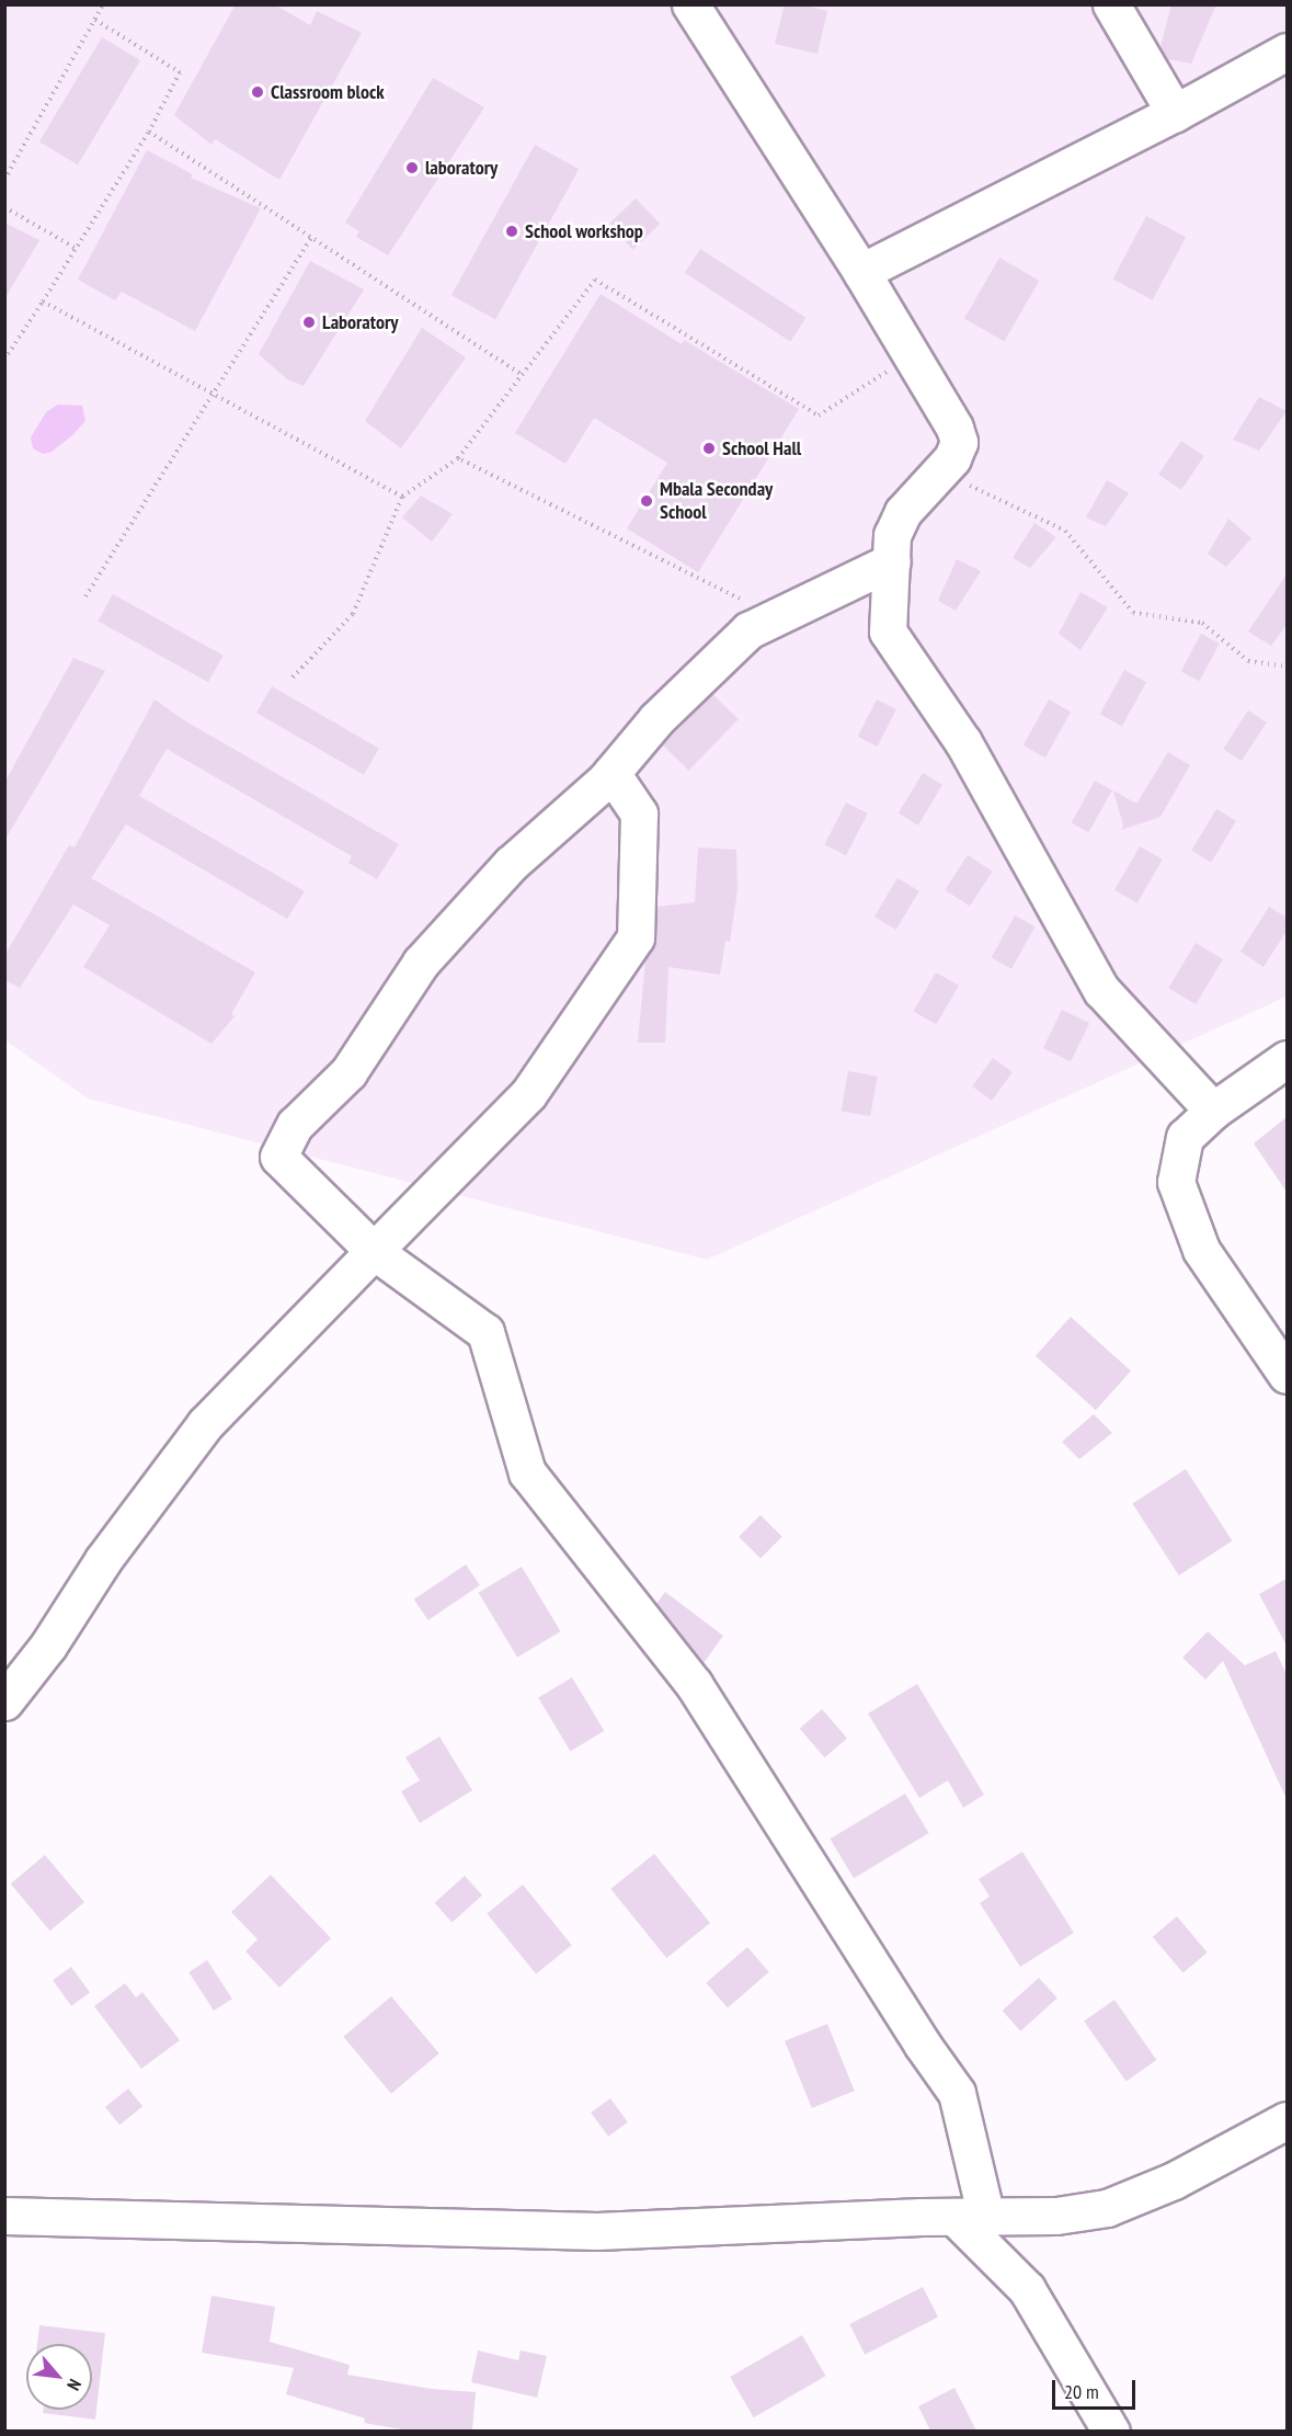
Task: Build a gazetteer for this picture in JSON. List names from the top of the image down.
{
  "places": [
    "Classroom block",
    "laboratory",
    "School workshop",
    "Laboratory",
    "School Hall",
    "Mbala Seconday School"
  ],
  "scale_bar": "20 m",
  "north": "bottom right"
}
